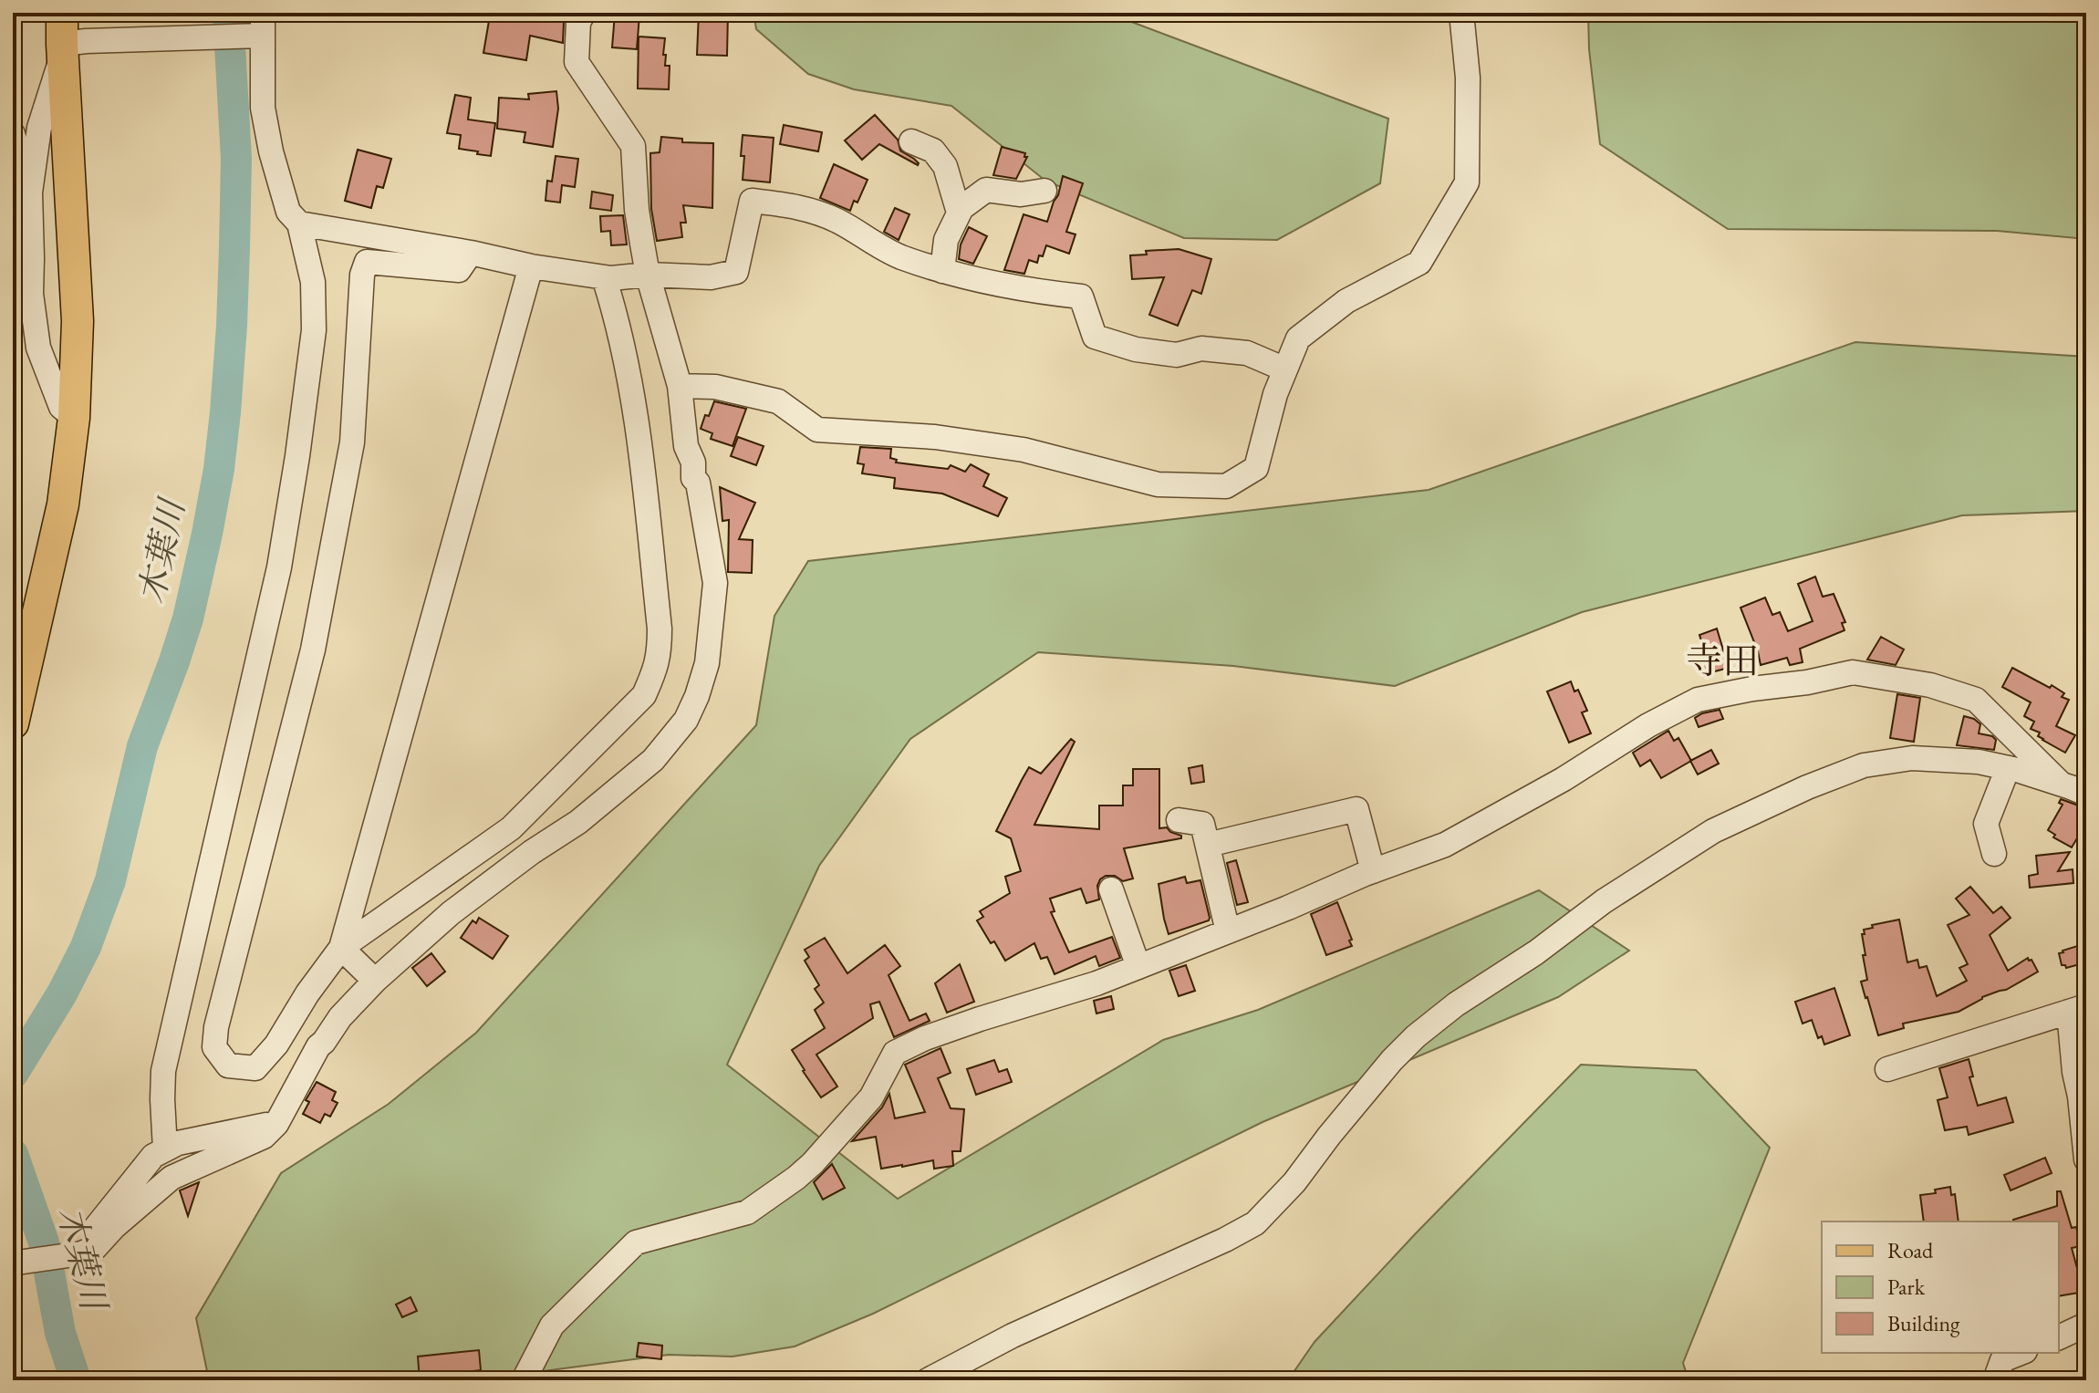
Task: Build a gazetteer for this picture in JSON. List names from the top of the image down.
{
  "districts": ["寺田"],
  "water": ["木葉川"],
  "legend": ["Road", "Park", "Building"]
}
